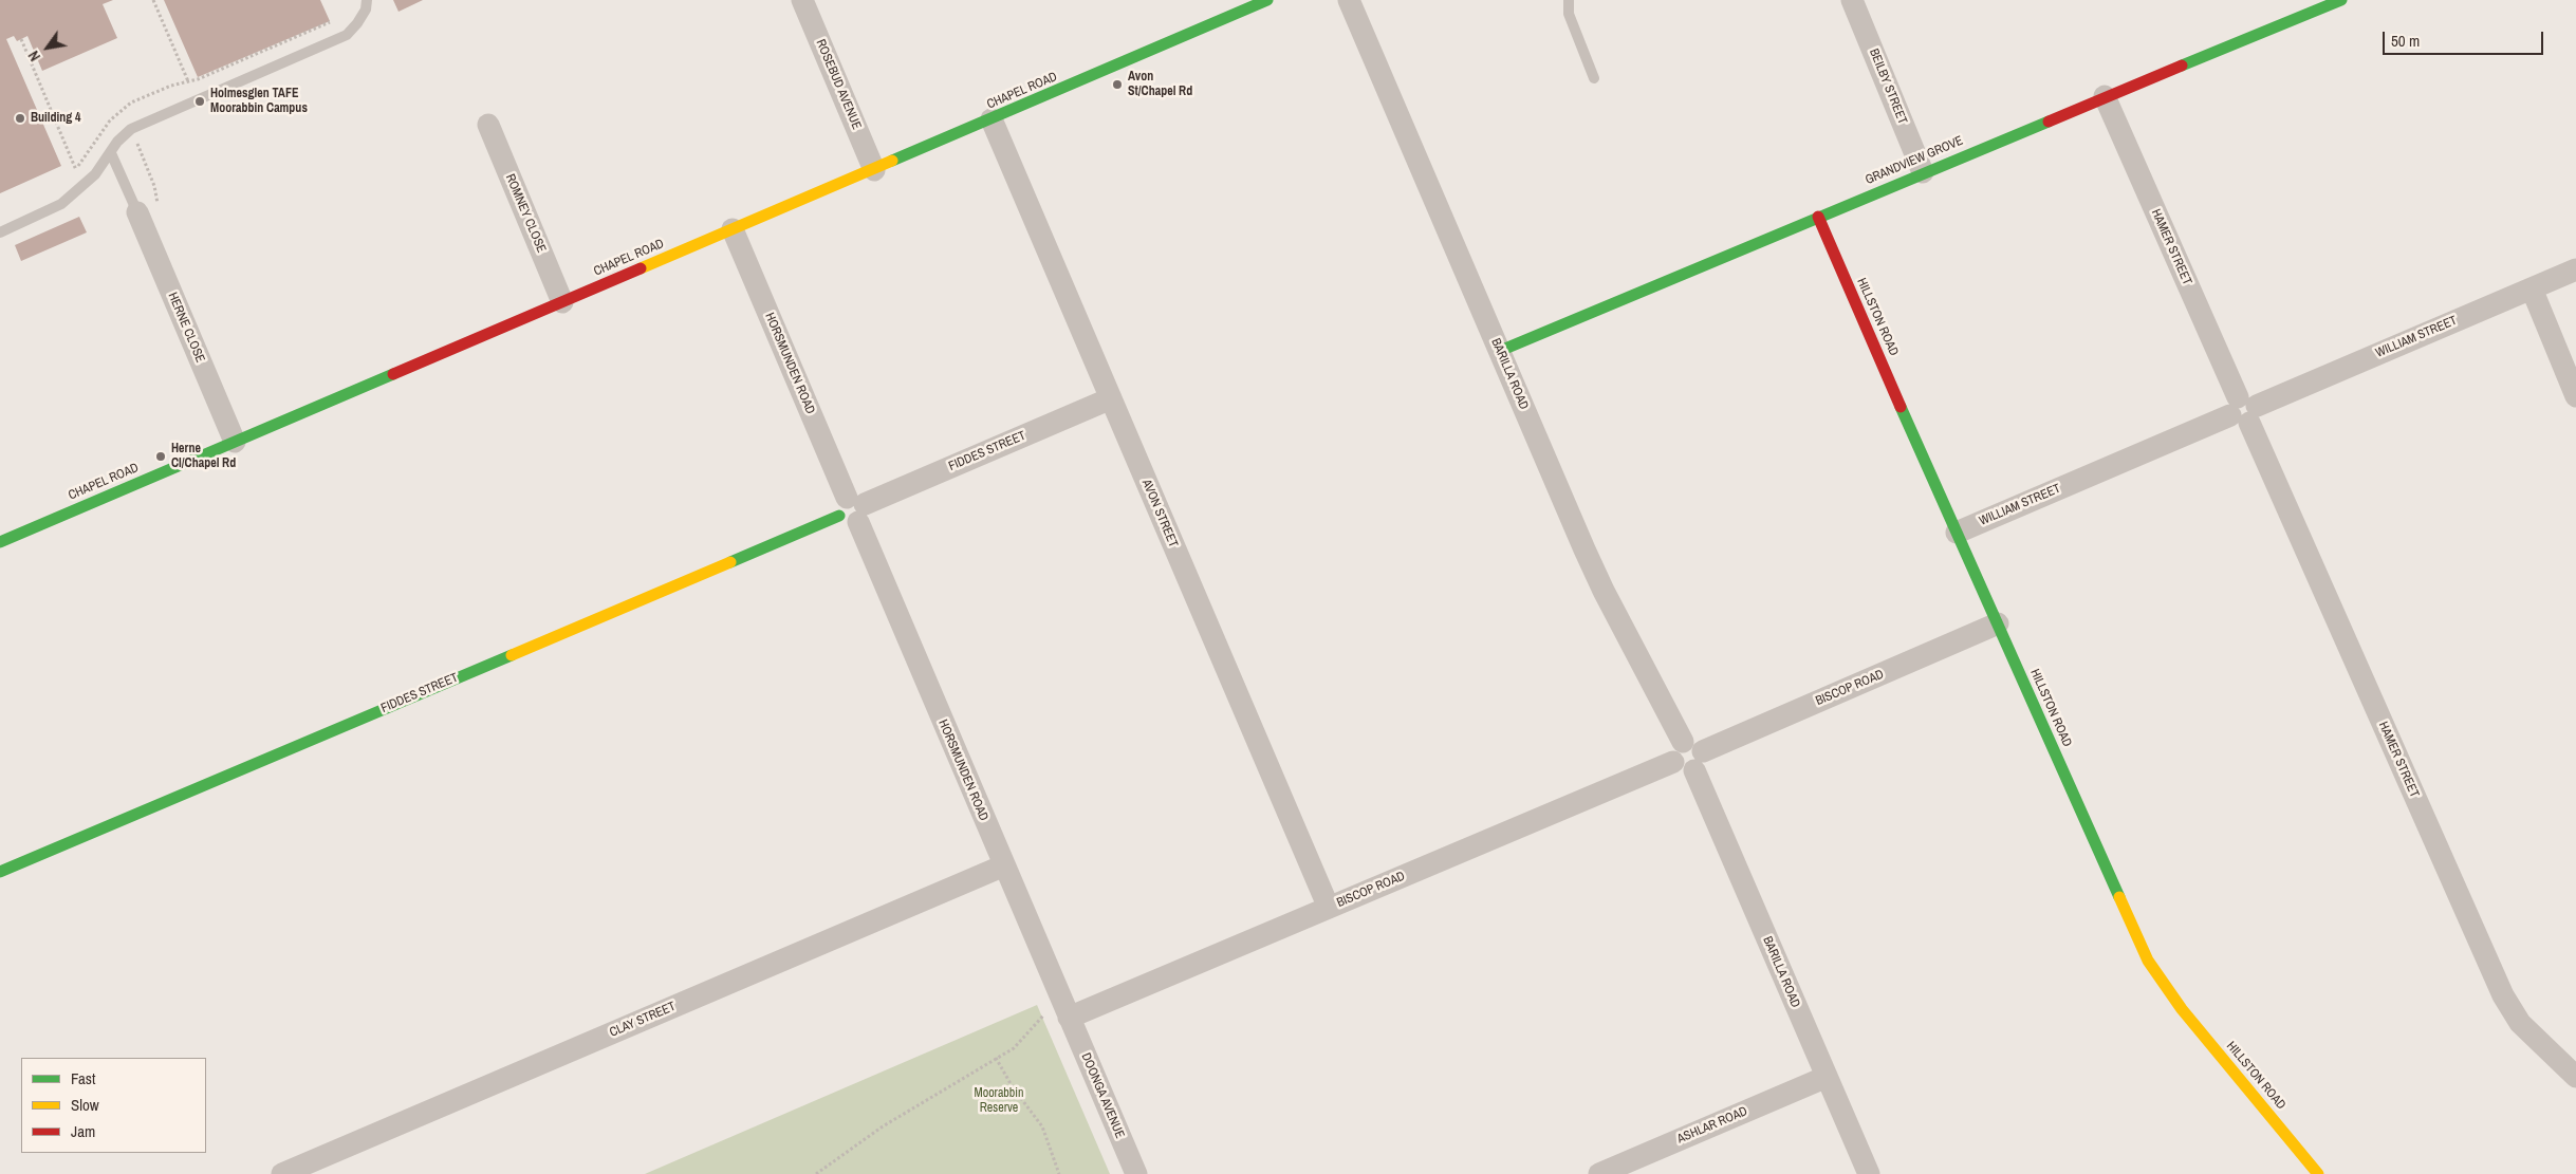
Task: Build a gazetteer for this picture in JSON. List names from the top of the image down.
{
  "streets": {
    "street": [
      "ROSEBUD AVENUE",
      "BEILBY STREET",
      "CHAPEL ROAD",
      "GRANDVIEW GROVE",
      "ROMNEY CLOSE",
      "HAMER STREET",
      "HILLSTON ROAD",
      "HERNE CLOSE",
      "WILLIAM STREET",
      "HORSMUNDEN ROAD",
      "BARILLA ROAD",
      "FIDDES STREET",
      "AVON STREET",
      "BISCOP ROAD",
      "CLAY STREET",
      "DOONGA AVENUE",
      "ASHLAR ROAD"
    ]
  },
  "crossings": [
    ["ROSEBUD AVENUE", "CHAPEL ROAD"],
    ["BEILBY STREET", "GRANDVIEW GROVE"],
    ["CHAPEL ROAD", "ROMNEY CLOSE"],
    ["CHAPEL ROAD", "HERNE CLOSE"],
    ["CHAPEL ROAD", "HORSMUNDEN ROAD"],
    ["CHAPEL ROAD", "AVON STREET"],
    ["GRANDVIEW GROVE", "HAMER STREET"],
    ["GRANDVIEW GROVE", "HILLSTON ROAD"],
    ["GRANDVIEW GROVE", "BARILLA ROAD"],
    ["HAMER STREET", "WILLIAM STREET"],
    ["HILLSTON ROAD", "WILLIAM STREET"],
    ["HILLSTON ROAD", "BISCOP ROAD"],
    ["HORSMUNDEN ROAD", "FIDDES STREET"],
    ["HORSMUNDEN ROAD", "BISCOP ROAD"],
    ["HORSMUNDEN ROAD", "CLAY STREET"],
    ["HORSMUNDEN ROAD", "DOONGA AVENUE"],
    ["BARILLA ROAD", "BISCOP ROAD"],
    ["BARILLA ROAD", "ASHLAR ROAD"],
    ["FIDDES STREET", "AVON STREET"],
    ["AVON STREET", "BISCOP ROAD"],
    ["BISCOP ROAD", "DOONGA AVENUE"]
  ],
  "parks": ["Moorabbin Reserve"],
  "places": [
    "Avon St/Chapel Rd",
    "Holmesglen TAFE Moorabbin Campus",
    "Building 4",
    "Herne Cl/Chapel Rd"
  ],
  "legend": ["Fast", "Slow", "Jam"],
  "scale_bar": "50 m",
  "north": "bottom left"
}
